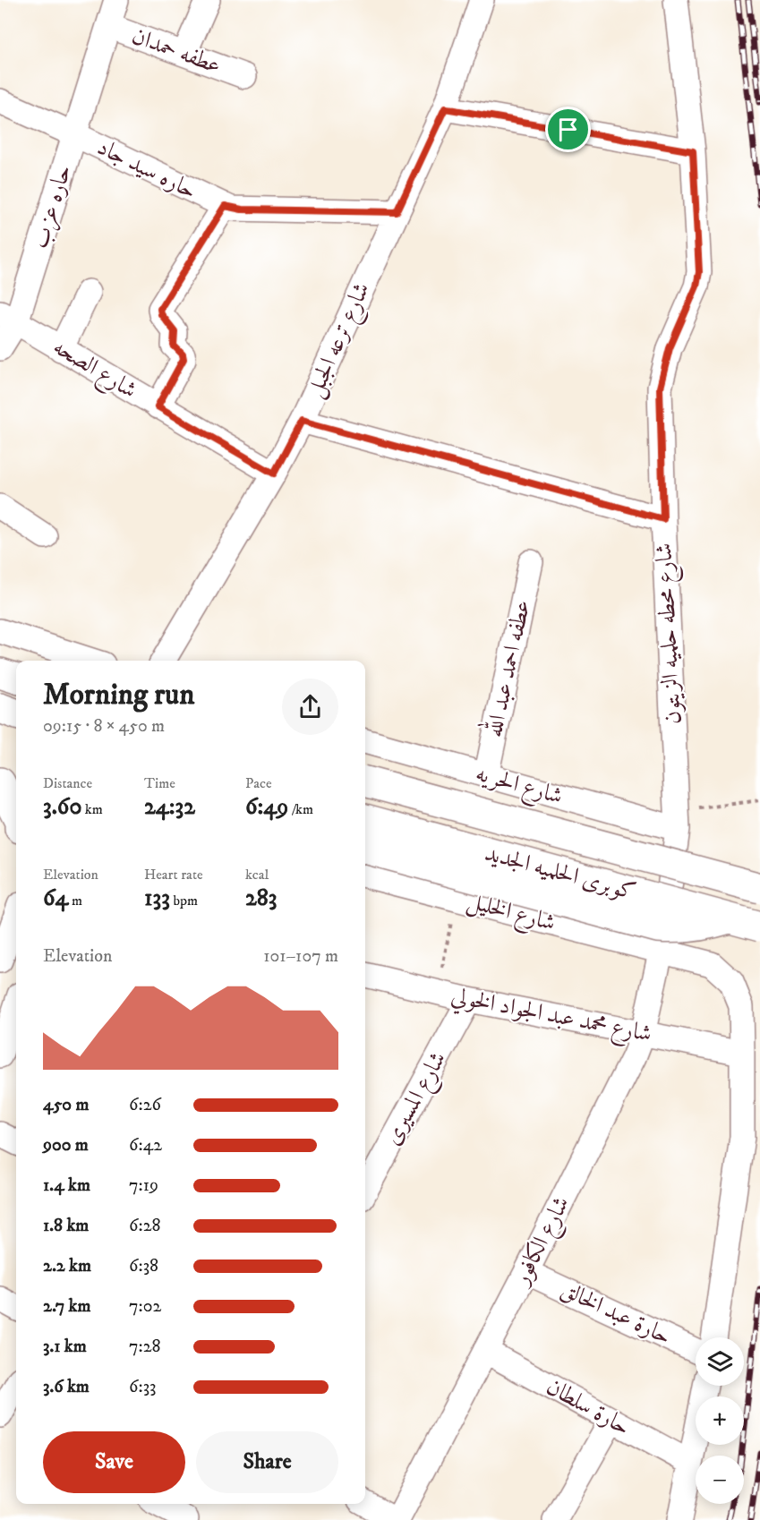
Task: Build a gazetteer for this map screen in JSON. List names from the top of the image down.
{
  "streets": {
    "main road": ["كوبرى الحلميه الجديد"],
    "street": [
      "عطفه حمدان",
      "حاره سيد جاد",
      "حاره عزب",
      "شارع ترعه الجبل",
      "شارع الصحه",
      "شارع محطه حلميه الزيتون",
      "عطفه احمد عبد الله",
      "شارع الحريه",
      "شارع الخليل",
      "شارع محمد عبد الجواد الخولي",
      "شارع المسيرى",
      "شارع الكافور",
      "حارة عبد الخالق",
      "حارة سلطان"
    ]
  },
  "crossings": [
    ["عطفه حمدان", "حاره عزب"],
    ["حاره سيد جاد", "حاره عزب"],
    ["حاره سيد جاد", "شارع ترعه الجبل"],
    ["حاره عزب", "شارع الصحه"],
    ["شارع ترعه الجبل", "شارع الصحه"],
    ["شارع محطه حلميه الزيتون", "شارع الحريه"],
    ["شارع محطه حلميه الزيتون", "شارع الخليل"],
    ["شارع محطه حلميه الزيتون", "شارع الكافور"],
    ["عطفه احمد عبد الله", "شارع الحريه"],
    ["شارع الخليل", "شارع محمد عبد الجواد الخولي"],
    ["شارع الخليل", "شارع الكافور"],
    ["شارع محمد عبد الجواد الخولي", "شارع المسيرى"],
    ["شارع محمد عبد الجواد الخولي", "شارع الكافور"],
    ["شارع الكافور", "حارة عبد الخالق"],
    ["شارع الكافور", "حارة سلطان"]
  ],
  "page": {
    "heading": ["Morning run", "09:15 · 8 × 450 m"],
    "stats": [
      ["Distance", "3.60 km"],
      ["Time", "24:32"],
      ["Pace", "6:49 /km"],
      ["Elevation", "64 m"],
      ["Heart rate", "133 bpm"],
      ["kcal", "283"]
    ],
    "chart": ["Elevation", "101–107 m"],
    "list": [
      {
        "name": "450 m",
        "note": "6:26"
      },
      {
        "name": "900 m",
        "note": "6:42"
      },
      {
        "name": "1.4 km",
        "note": "7:19"
      },
      {
        "name": "1.8 km",
        "note": "6:28"
      },
      {
        "name": "2.2 km",
        "note": "6:38"
      },
      {
        "name": "2.7 km",
        "note": "7:02"
      },
      {
        "name": "3.1 km",
        "note": "7:28"
      },
      {
        "name": "3.6 km",
        "note": "6:33"
      }
    ],
    "map_buttons": ["+", "−"],
    "buttons": ["Save", "Share"]
  }
}
